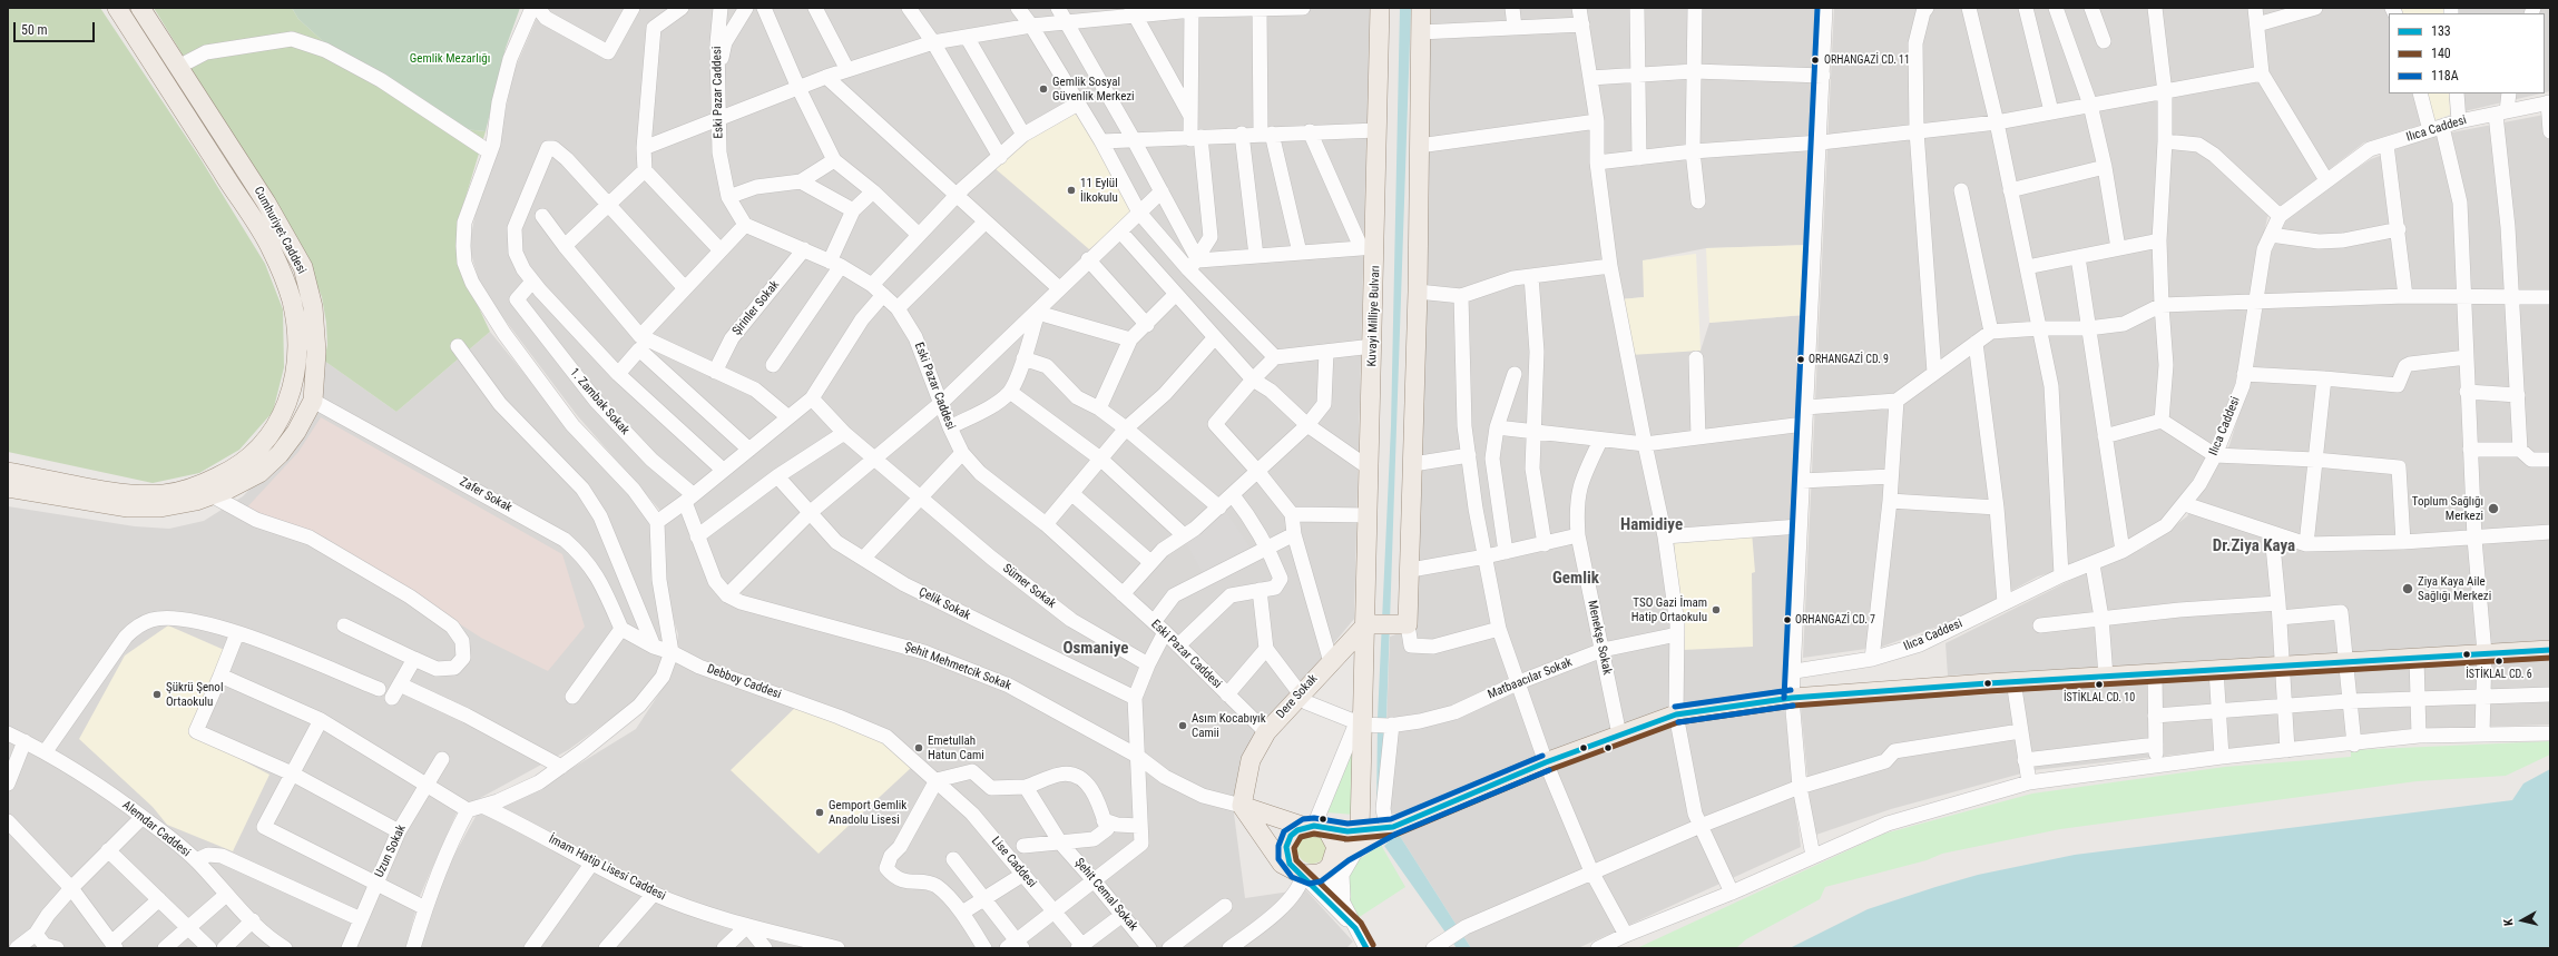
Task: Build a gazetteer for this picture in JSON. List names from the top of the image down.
{
  "streets": {
    "main road": ["Cumhuriyet Caddesi", "Kuvayi Milliye Bulvarı", "Dere Sokak"],
    "street": [
      "Eski Pazar Caddesi",
      "Ilıca Caddesi",
      "Şirinler Sokak",
      "1. Zambak Sokak",
      "Zafer Sokak",
      "Sümer Sokak",
      "Çelik Sokak",
      "Menekşe Sokak",
      "Şehit Mehmetcik Sokak",
      "Matbaacılar Sokak",
      "Debboy Caddesi",
      "Alemdar Caddesi",
      "Uzun Sokak",
      "Lise Caddesi",
      "İmam Hatip Lisesi Caddesi",
      "Şehit Cemal Sokak"
    ]
  },
  "crossings": [
    ["Eski Pazar Caddesi", "Şirinler Sokak"],
    ["Eski Pazar Caddesi", "Dere Sokak"],
    ["Cumhuriyet Caddesi", "Zafer Sokak"],
    ["Kuvayi Milliye Bulvarı", "Dere Sokak"],
    ["1. Zambak Sokak", "Şehit Mehmetcik Sokak"],
    ["Zafer Sokak", "Debboy Caddesi"],
    ["Menekşe Sokak", "Matbaacılar Sokak"],
    ["Şehit Mehmetcik Sokak", "Dere Sokak"],
    ["Debboy Caddesi", "Lise Caddesi"],
    ["Uzun Sokak", "İmam Hatip Lisesi Caddesi"]
  ],
  "districts": [
    "Hamidiye",
    "Dr.Ziya Kaya",
    "Gemlik",
    "Osmaniye"
  ],
  "parks": ["Gemlik Mezarlığı"],
  "places": [
    "ORHANGAZİ CD. 11",
    "Gemlik Sosyal Güvenlik Merkezi",
    "11 Eylül İlkokulu",
    "ORHANGAZİ CD. 9",
    "Toplum Sağlığı Merkezi",
    "Ziya Kaya Aile Sağlığı Merkezi",
    "TSO Gazi İmam Hatip Ortaokulu",
    "ORHANGAZİ CD. 7",
    "İSTİKLAL CD. 6",
    "İSTİKLAL CD. 10",
    "Şükrü Şenol Ortaokulu",
    "Asım Kocabıyık Camii",
    "Emetullah Hatun Cami",
    "Gemport Gemlik Anadolu Lisesi"
  ],
  "lines": ["transit line 118A", "transit line 133", "transit line 140"],
  "legend": ["133", "140", "118A"],
  "scale_bar": "50 m",
  "north": "left"
}
